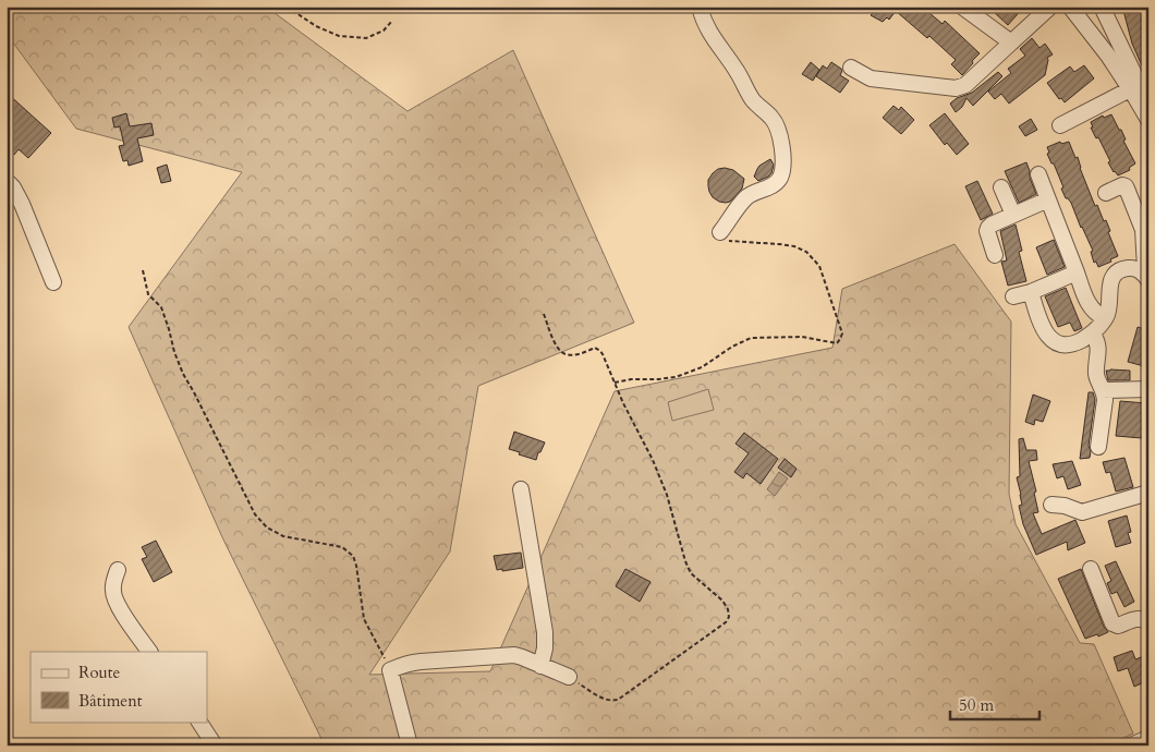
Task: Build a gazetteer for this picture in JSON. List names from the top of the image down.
{
  "legend": ["Route", "Bâtiment"],
  "scale_bar": "50 m"
}
